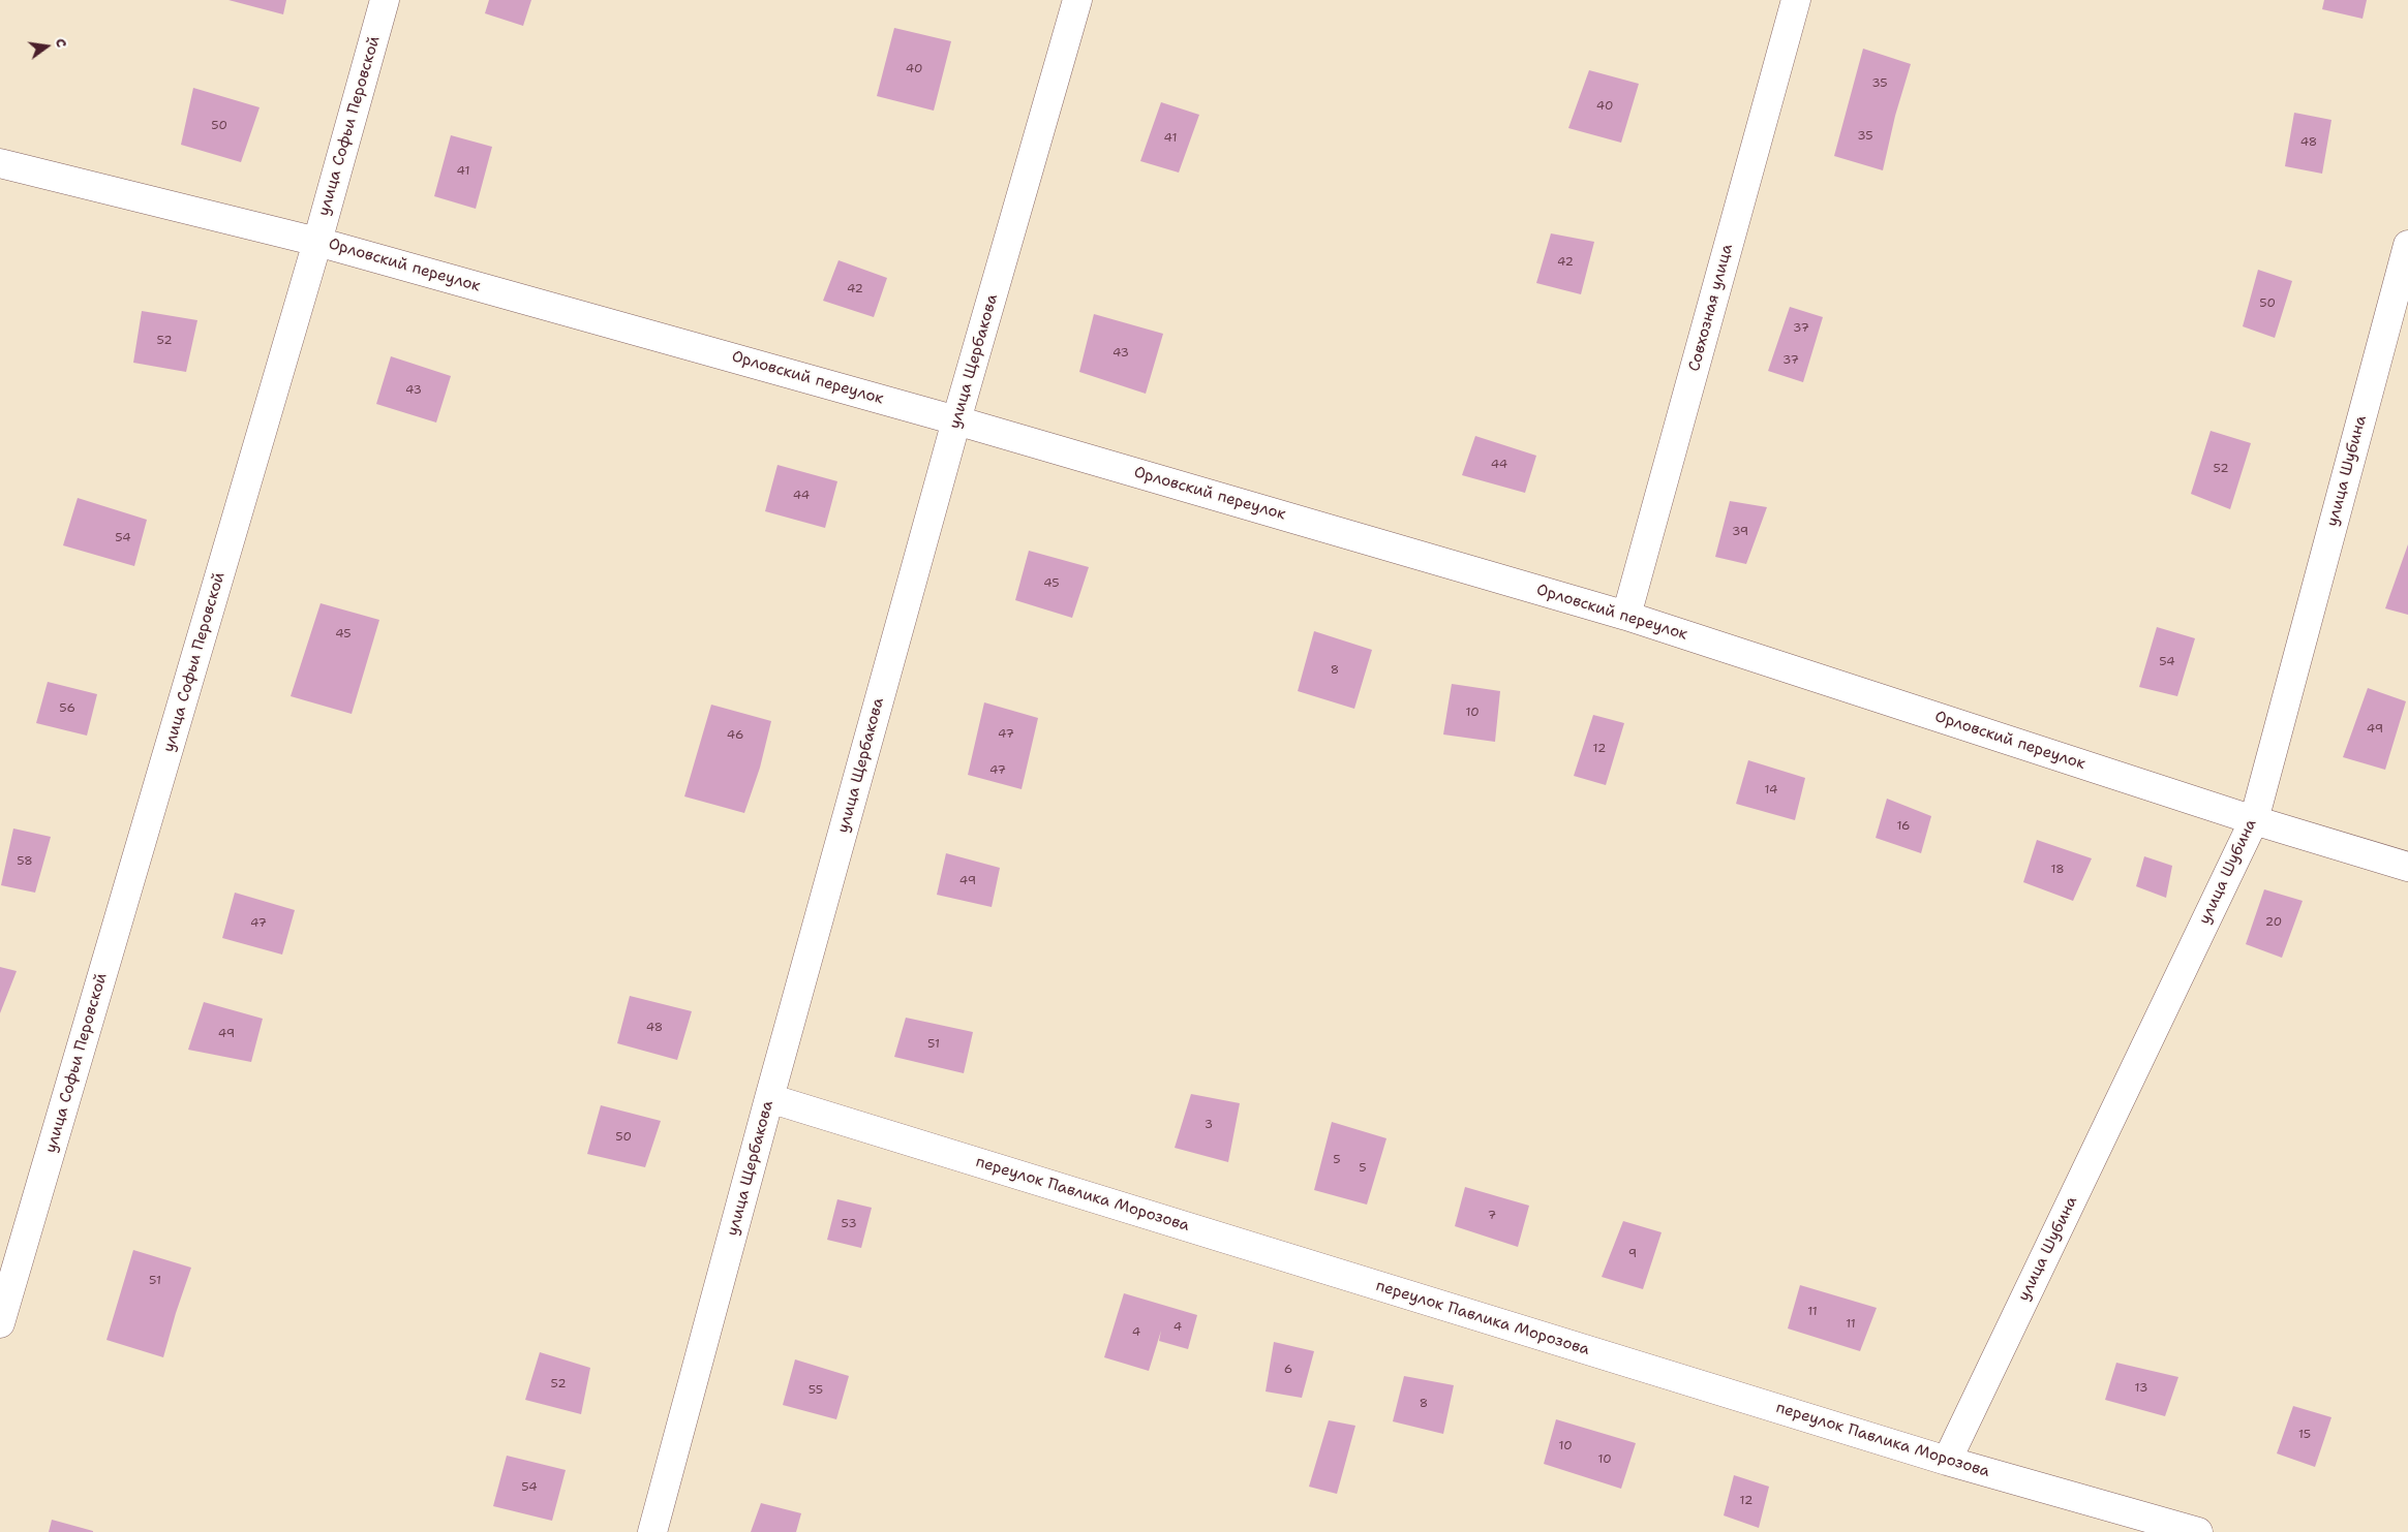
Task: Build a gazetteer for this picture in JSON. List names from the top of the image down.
{
  "streets": {
    "street": [
      "улица Софьи Перовской",
      "Орловский переулок",
      "Совхозная улица",
      "улица Щербакова",
      "улица Шубина",
      "переулок Павлика Морозова"
    ]
  },
  "crossings": [
    ["улица Софьи Перовской", "Орловский переулок"],
    ["Орловский переулок", "Совхозная улица"],
    ["Орловский переулок", "улица Щербакова"],
    ["Орловский переулок", "улица Шубина"],
    ["улица Щербакова", "переулок Павлика Морозова"],
    ["улица Шубина", "переулок Павлика Морозова"]
  ],
  "house_numbers": [
    "40",
    "35",
    "40",
    "50",
    "35",
    "41",
    "48",
    "41",
    "42",
    "42",
    "50",
    "37",
    "52",
    "43",
    "37",
    "43",
    "44",
    "52",
    "44",
    "39",
    "54",
    "45",
    "45",
    "54",
    "8",
    "56",
    "10",
    "49",
    "47",
    "46",
    "12",
    "47",
    "14",
    "16",
    "58",
    "18",
    "49",
    "20",
    "47",
    "48",
    "49",
    "51",
    "3",
    "50",
    "5",
    "5",
    "7",
    "53",
    "9",
    "51",
    "11",
    "11",
    "4",
    "4",
    "6",
    "52",
    "13",
    "55",
    "8",
    "15",
    "10",
    "10",
    "54",
    "12"
  ],
  "north": "right"
}
